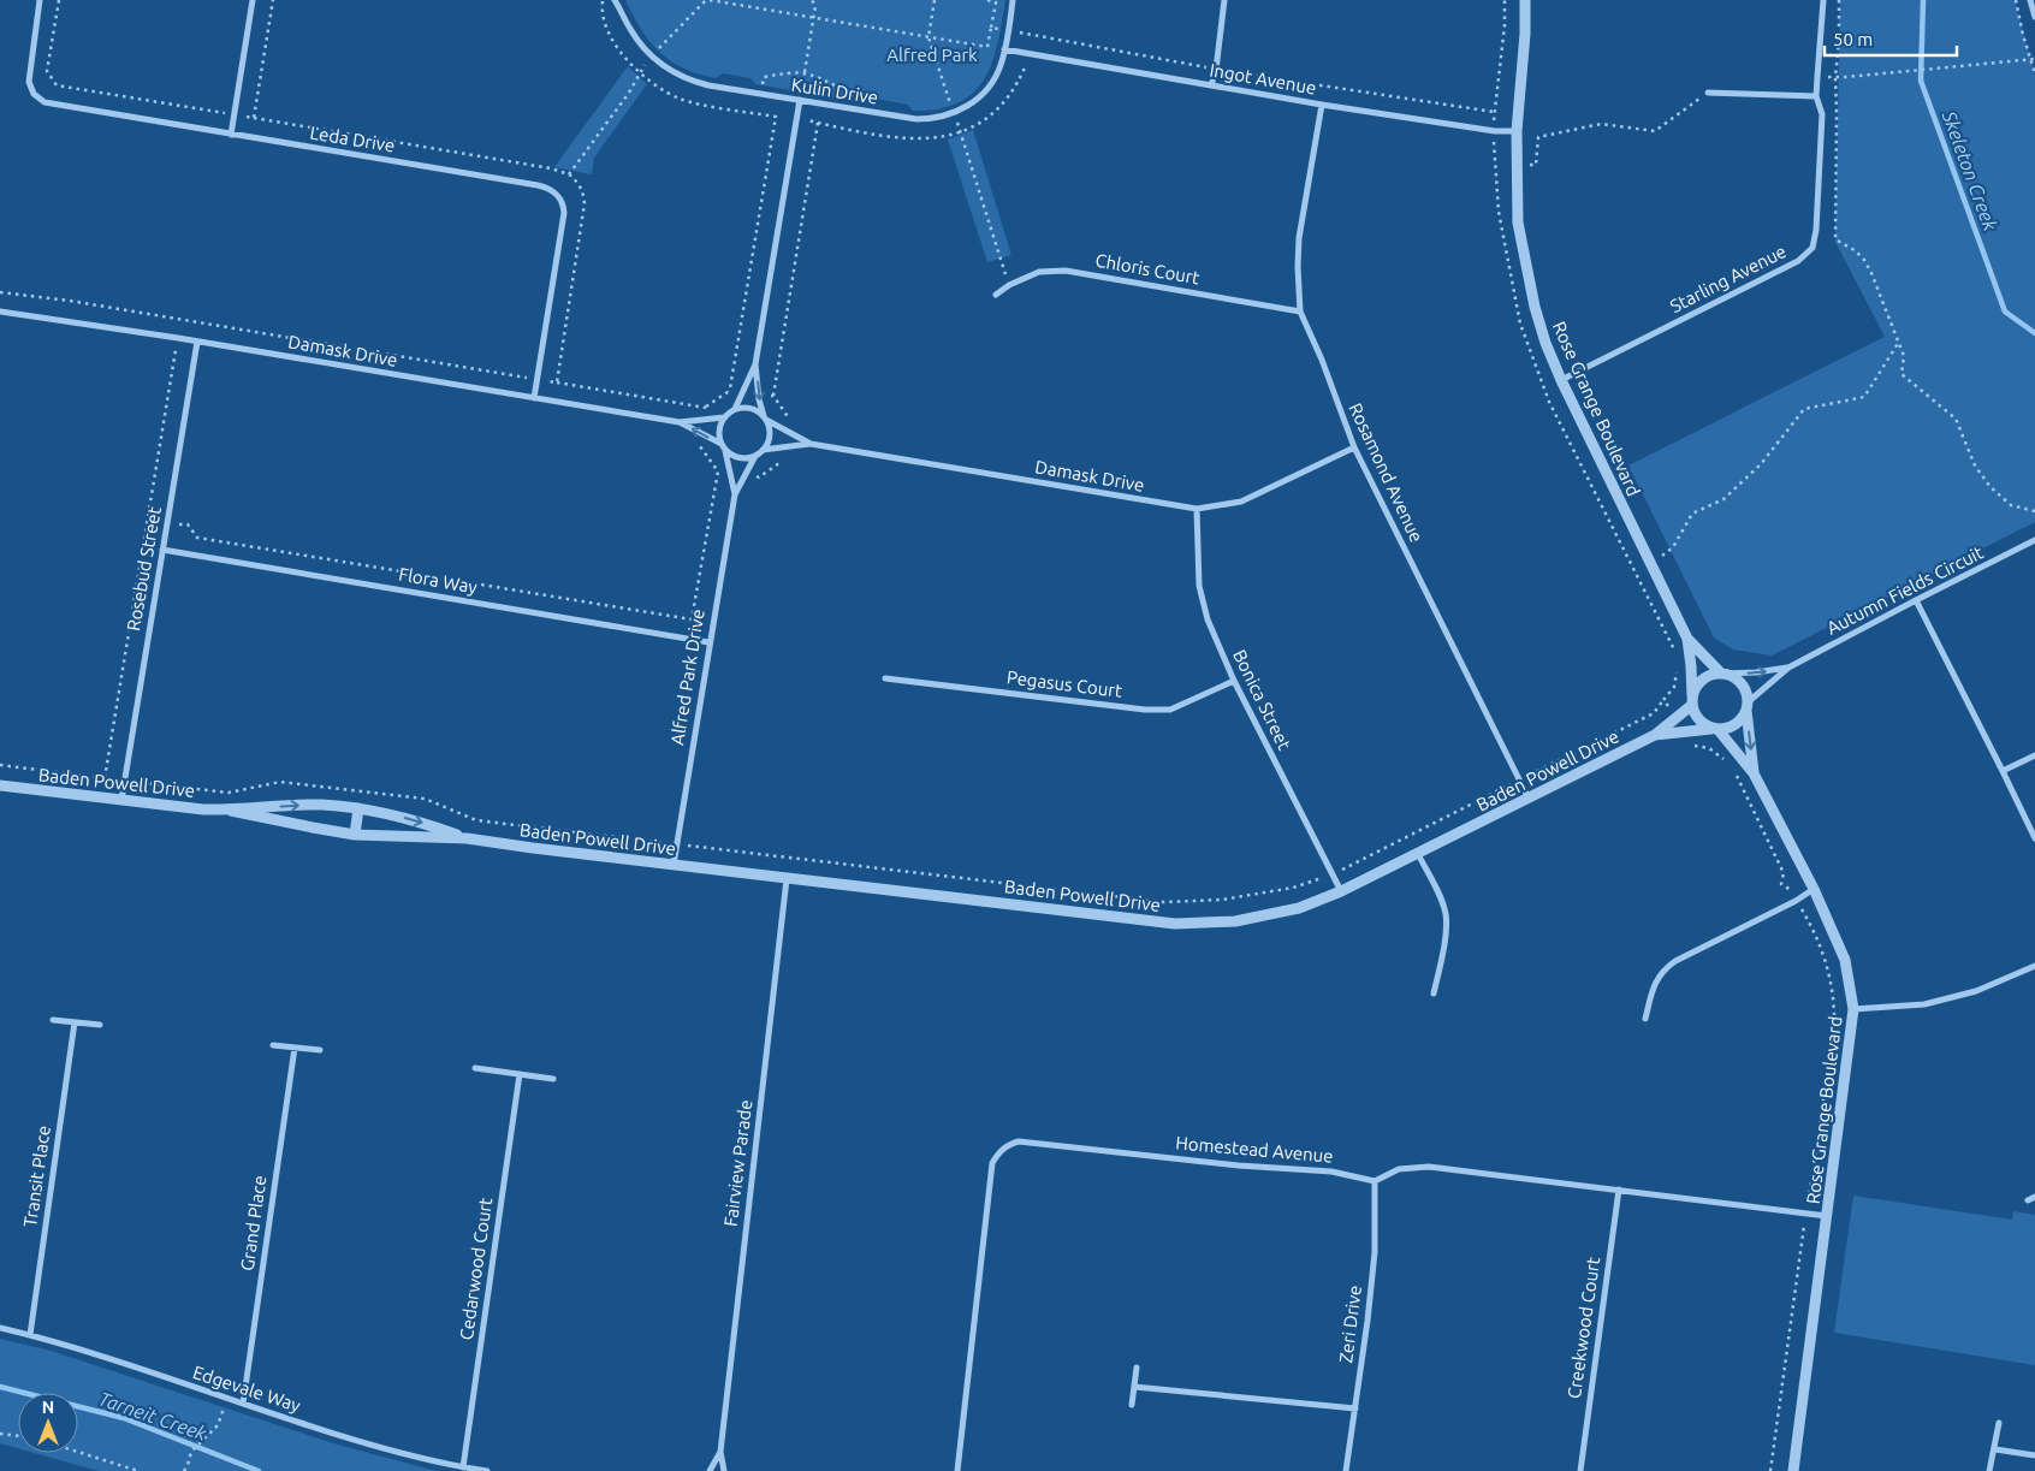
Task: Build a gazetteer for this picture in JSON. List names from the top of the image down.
{
  "streets": {
    "street": [
      "Ingot Avenue",
      "Kulin Drive",
      "Leda Drive",
      "Chloris Court",
      "Starling Avenue",
      "Damask Drive",
      "Rose Grange Boulevard",
      "Rosamond Avenue",
      "Rosebud Street",
      "Flora Way",
      "Autumn Fields Circuit",
      "Alfred Park Drive",
      "Pegasus Court",
      "Bonica Street",
      "Baden Powell Drive",
      "Homestead Avenue",
      "Fairview Parade",
      "Transit Place",
      "Grand Place",
      "Cedarwood Court",
      "Zeri Drive",
      "Creekwood Court",
      "Edgevale Way"
    ]
  },
  "crossings": [
    ["Ingot Avenue", "Kulin Drive"],
    ["Ingot Avenue", "Rose Grange Boulevard"],
    ["Ingot Avenue", "Rosamond Avenue"],
    ["Leda Drive", "Damask Drive"],
    ["Chloris Court", "Rosamond Avenue"],
    ["Starling Avenue", "Rose Grange Boulevard"],
    ["Damask Drive", "Rosamond Avenue"],
    ["Damask Drive", "Rosebud Street"],
    ["Damask Drive", "Alfred Park Drive"],
    ["Damask Drive", "Bonica Street"],
    ["Rose Grange Boulevard", "Autumn Fields Circuit"],
    ["Rose Grange Boulevard", "Baden Powell Drive"],
    ["Rosamond Avenue", "Baden Powell Drive"],
    ["Rosebud Street", "Flora Way"],
    ["Rosebud Street", "Baden Powell Drive"],
    ["Flora Way", "Alfred Park Drive"],
    ["Autumn Fields Circuit", "Baden Powell Drive"],
    ["Alfred Park Drive", "Baden Powell Drive"],
    ["Pegasus Court", "Bonica Street"],
    ["Bonica Street", "Baden Powell Drive"],
    ["Baden Powell Drive", "Fairview Parade"],
    ["Homestead Avenue", "Zeri Drive"],
    ["Transit Place", "Edgevale Way"],
    ["Grand Place", "Edgevale Way"],
    ["Cedarwood Court", "Edgevale Way"]
  ],
  "water": ["Skeleton Creek", "Tarneit Creek"],
  "parks": ["Alfred Park"],
  "scale_bar": "50 m",
  "north": "top"
}
